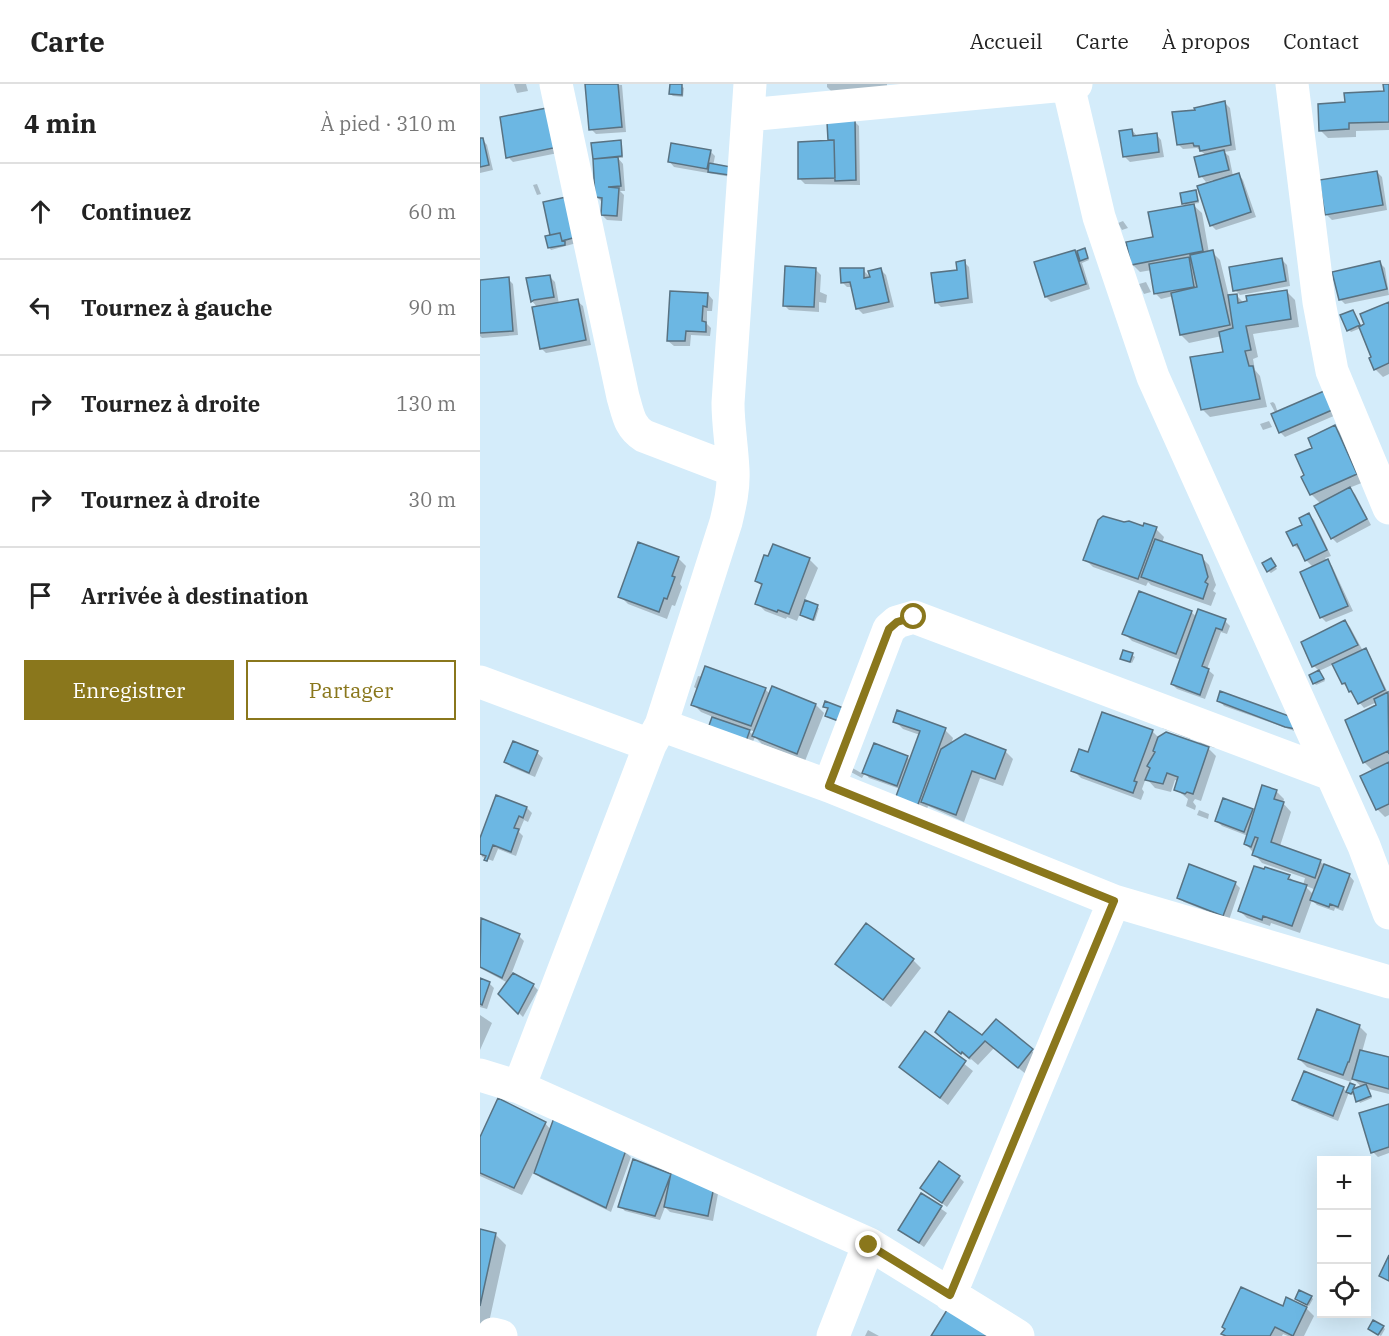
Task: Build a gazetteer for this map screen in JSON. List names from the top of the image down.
{
  "page": {
    "header": "Carte",
    "nav": [
      "Accueil",
      "Carte",
      "À propos",
      "Contact"
    ],
    "heading": ["4 min", "À pied · 310 m"],
    "list": [
      ["Continuez", "60 m"],
      ["Tournez à gauche", "90 m"],
      ["Tournez à droite", "130 m"],
      ["Tournez à droite", "30 m"],
      "Arrivée à destination"
    ],
    "buttons": ["Enregistrer", "Partager"],
    "map_buttons": ["+", "−"]
  }
}
